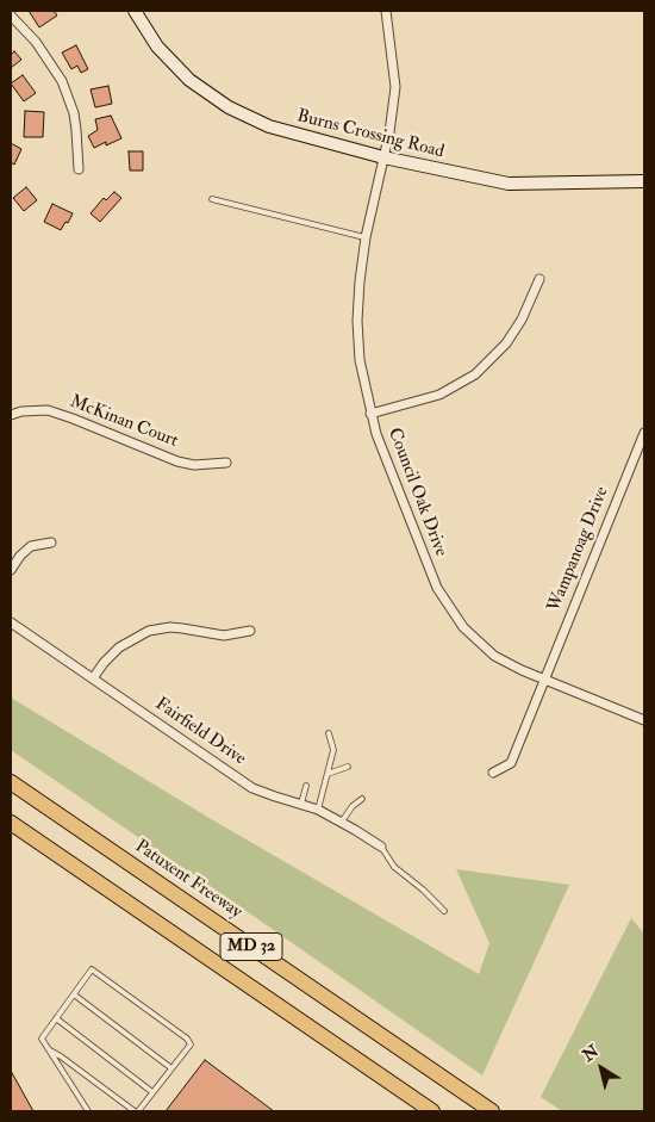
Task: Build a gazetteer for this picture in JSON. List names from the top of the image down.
{
  "streets": {
    "highway": ["Patuxent Freeway", "MD 32"],
    "street": [
      "Burns Crossing Road",
      "McKinan Court",
      "Council Oak Drive",
      "Wampanoag Drive",
      "Fairfield Drive"
    ]
  },
  "crossings": [
    ["Burns Crossing Road", "Council Oak Drive"],
    ["Council Oak Drive", "Wampanoag Drive"]
  ],
  "north": "top left"
}
